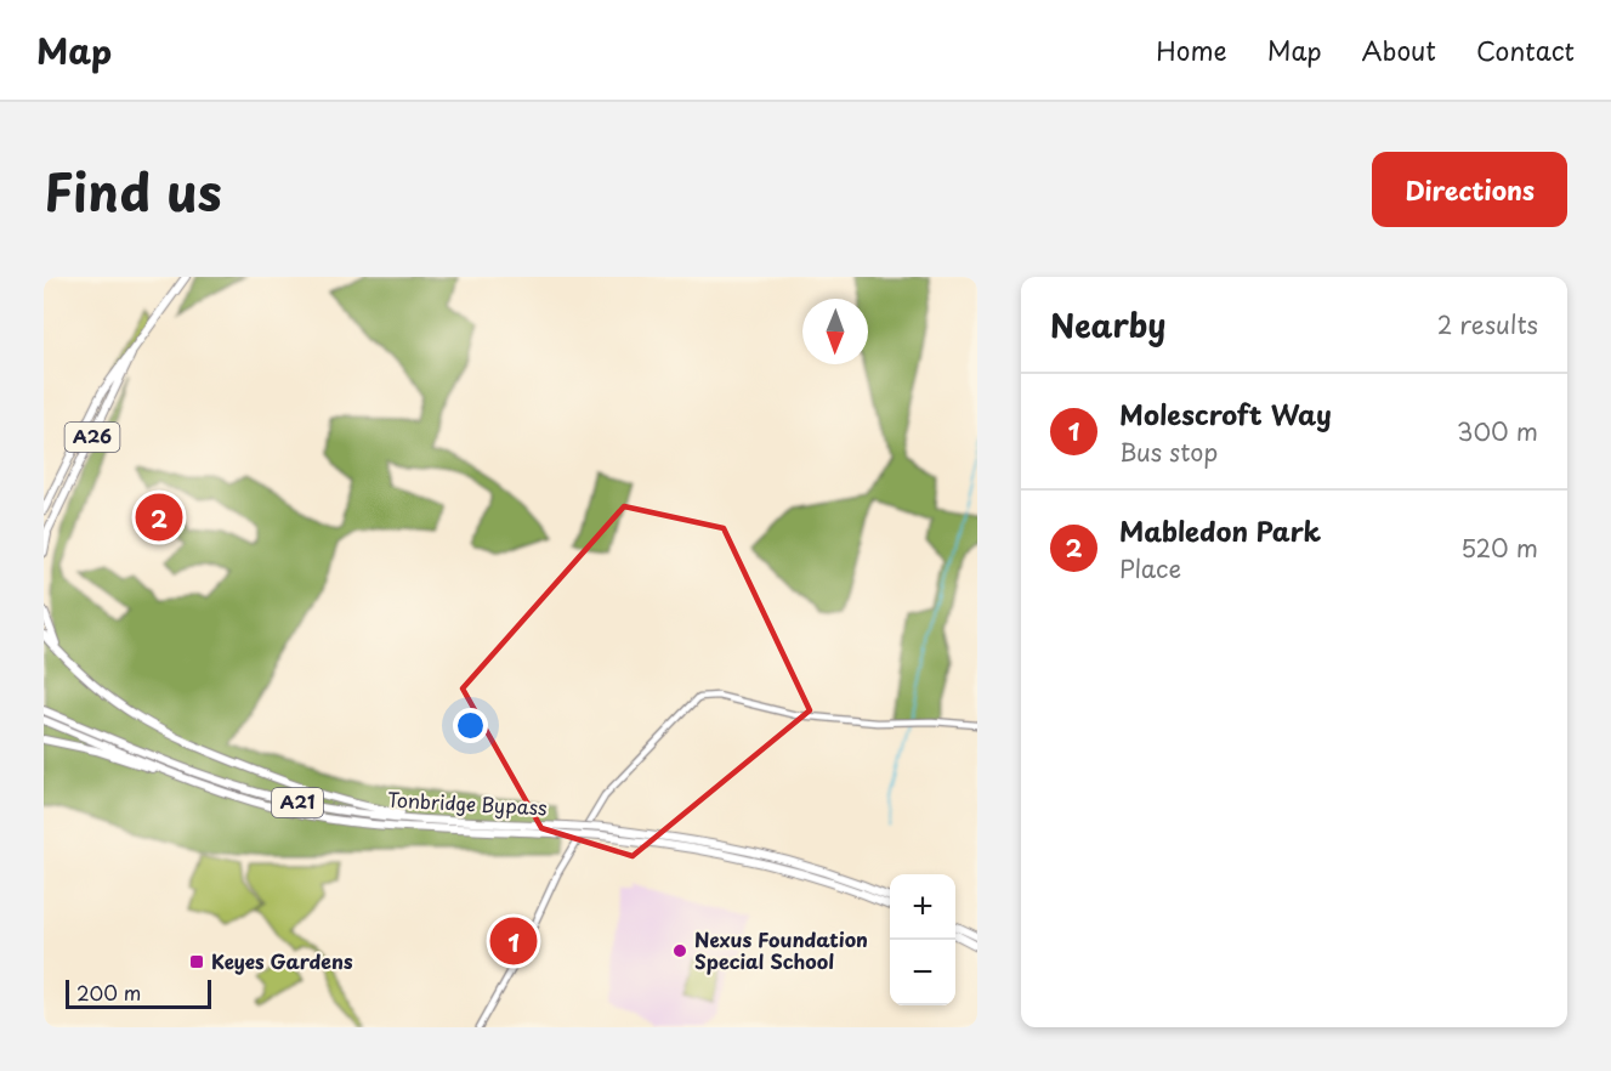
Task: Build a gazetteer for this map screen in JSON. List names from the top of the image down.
{
  "streets": {
    "highway": ["A26", "A21", "Tonbridge Bypass"]
  },
  "places": {
    "other": ["Nexus Foundation Special School"],
    "transit": ["Keyes Gardens"]
  },
  "scale_bar": "200 m",
  "north": "bottom",
  "page": {
    "header": "Map",
    "nav": [
      "Home",
      "Map",
      "About",
      "Contact"
    ],
    "title": "Find us",
    "buttons": "Directions",
    "heading": ["Nearby", "2 results"],
    "list": [
      {
        "mark": "1",
        "name": "Molescroft Way",
        "note": "Bus stop",
        "value": "300 m"
      },
      {
        "mark": "2",
        "name": "Mabledon Park",
        "note": "Place",
        "value": "520 m"
      }
    ],
    "pins": ["2", "1"],
    "map_buttons": ["+", "−"],
    "scale": "200 m"
  }
}
